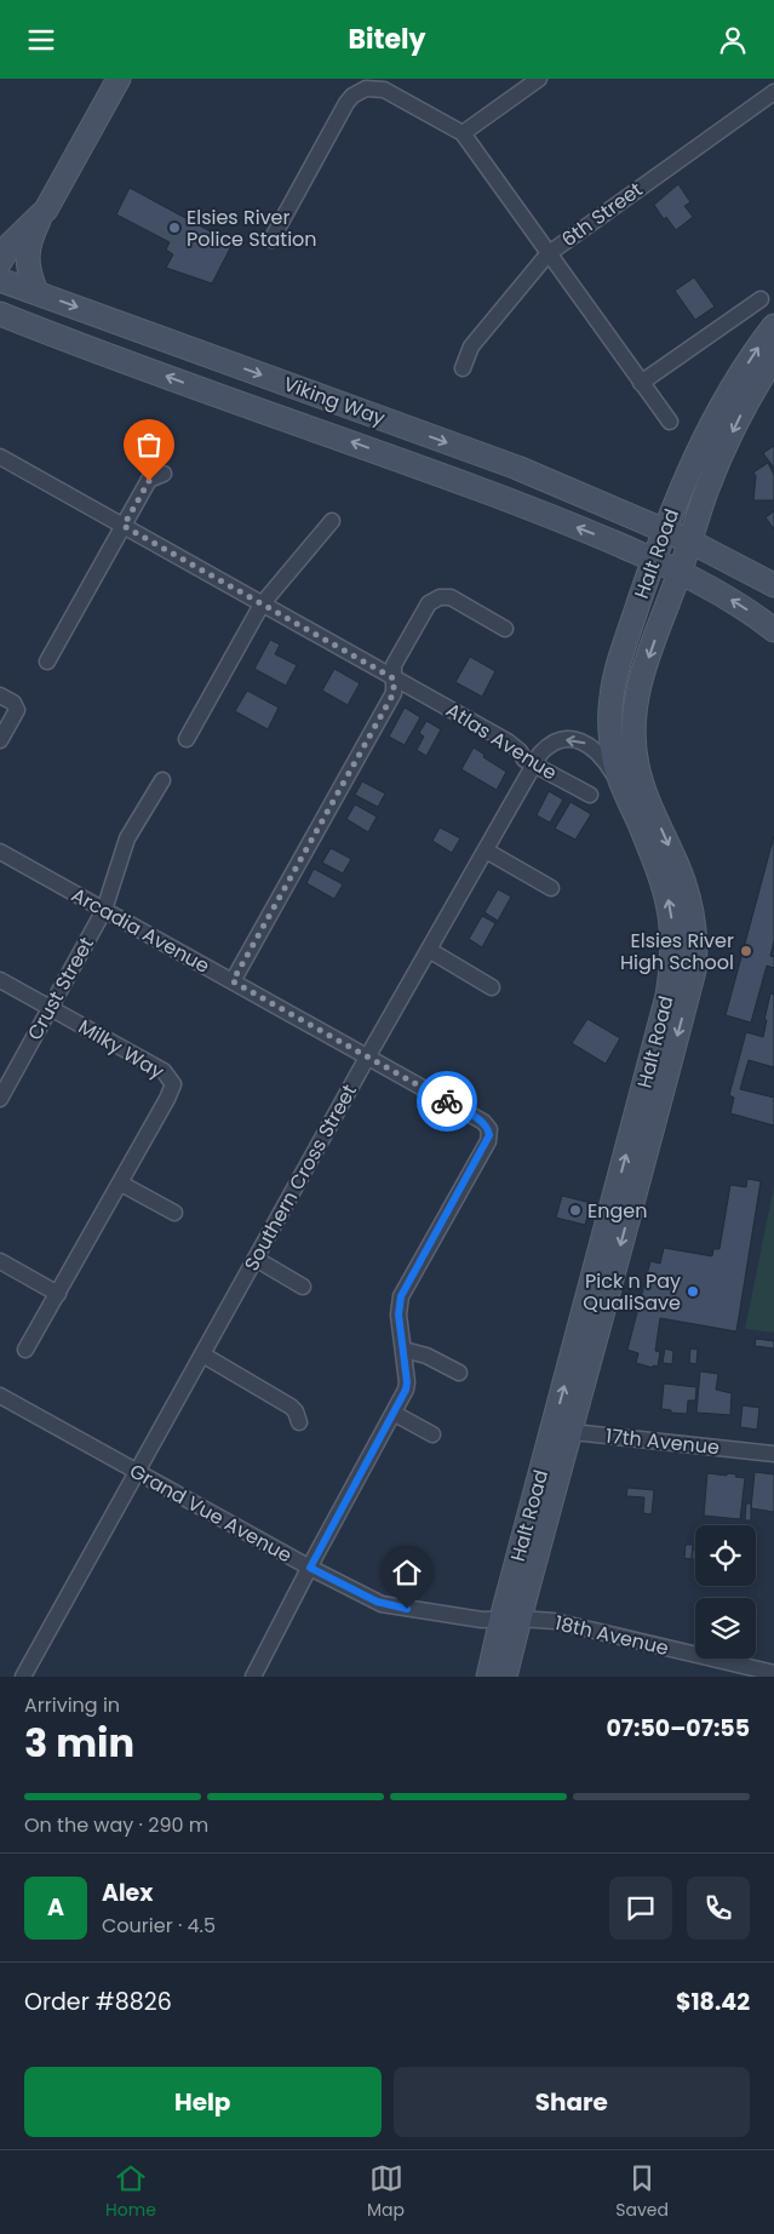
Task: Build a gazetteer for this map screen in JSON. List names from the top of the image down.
{
  "streets": {
    "street": [
      "6th Street",
      "Viking Way",
      "Halt Road",
      "Atlas Avenue",
      "Arcadia Avenue",
      "Crust Street",
      "Milky Way",
      "Southern Cross Street",
      "17th Avenue",
      "Grand Vue Avenue",
      "18th Avenue"
    ]
  },
  "crossings": [
    ["Viking Way", "Halt Road"],
    ["Halt Road", "Southern Cross Street"],
    ["Halt Road", "17th Avenue"],
    ["Halt Road", "Grand Vue Avenue"],
    ["Halt Road", "18th Avenue"],
    ["Atlas Avenue", "Southern Cross Street"],
    ["Arcadia Avenue", "Crust Street"],
    ["Arcadia Avenue", "Southern Cross Street"],
    ["Arcadia Avenue", "Grand Vue Avenue"],
    ["Crust Street", "Milky Way"],
    ["Southern Cross Street", "Grand Vue Avenue"],
    ["Grand Vue Avenue", "18th Avenue"]
  ],
  "places": [
    "Elsies River Police Station",
    "Elsies River High School",
    "Engen",
    "Pick n Pay QualiSave"
  ],
  "page": {
    "header": "Bitely",
    "heading": ["3 min", "Arriving in", "07:50–07:55"],
    "panel": [
      "Alex",
      "Courier · 4.5",
      "Order #8826",
      "$18.42"
    ],
    "bar": "On the way · 290 m",
    "round": "A",
    "buttons": ["Help", "Share"],
    "tabs": ["Home", "Map", "Saved"]
  }
}
